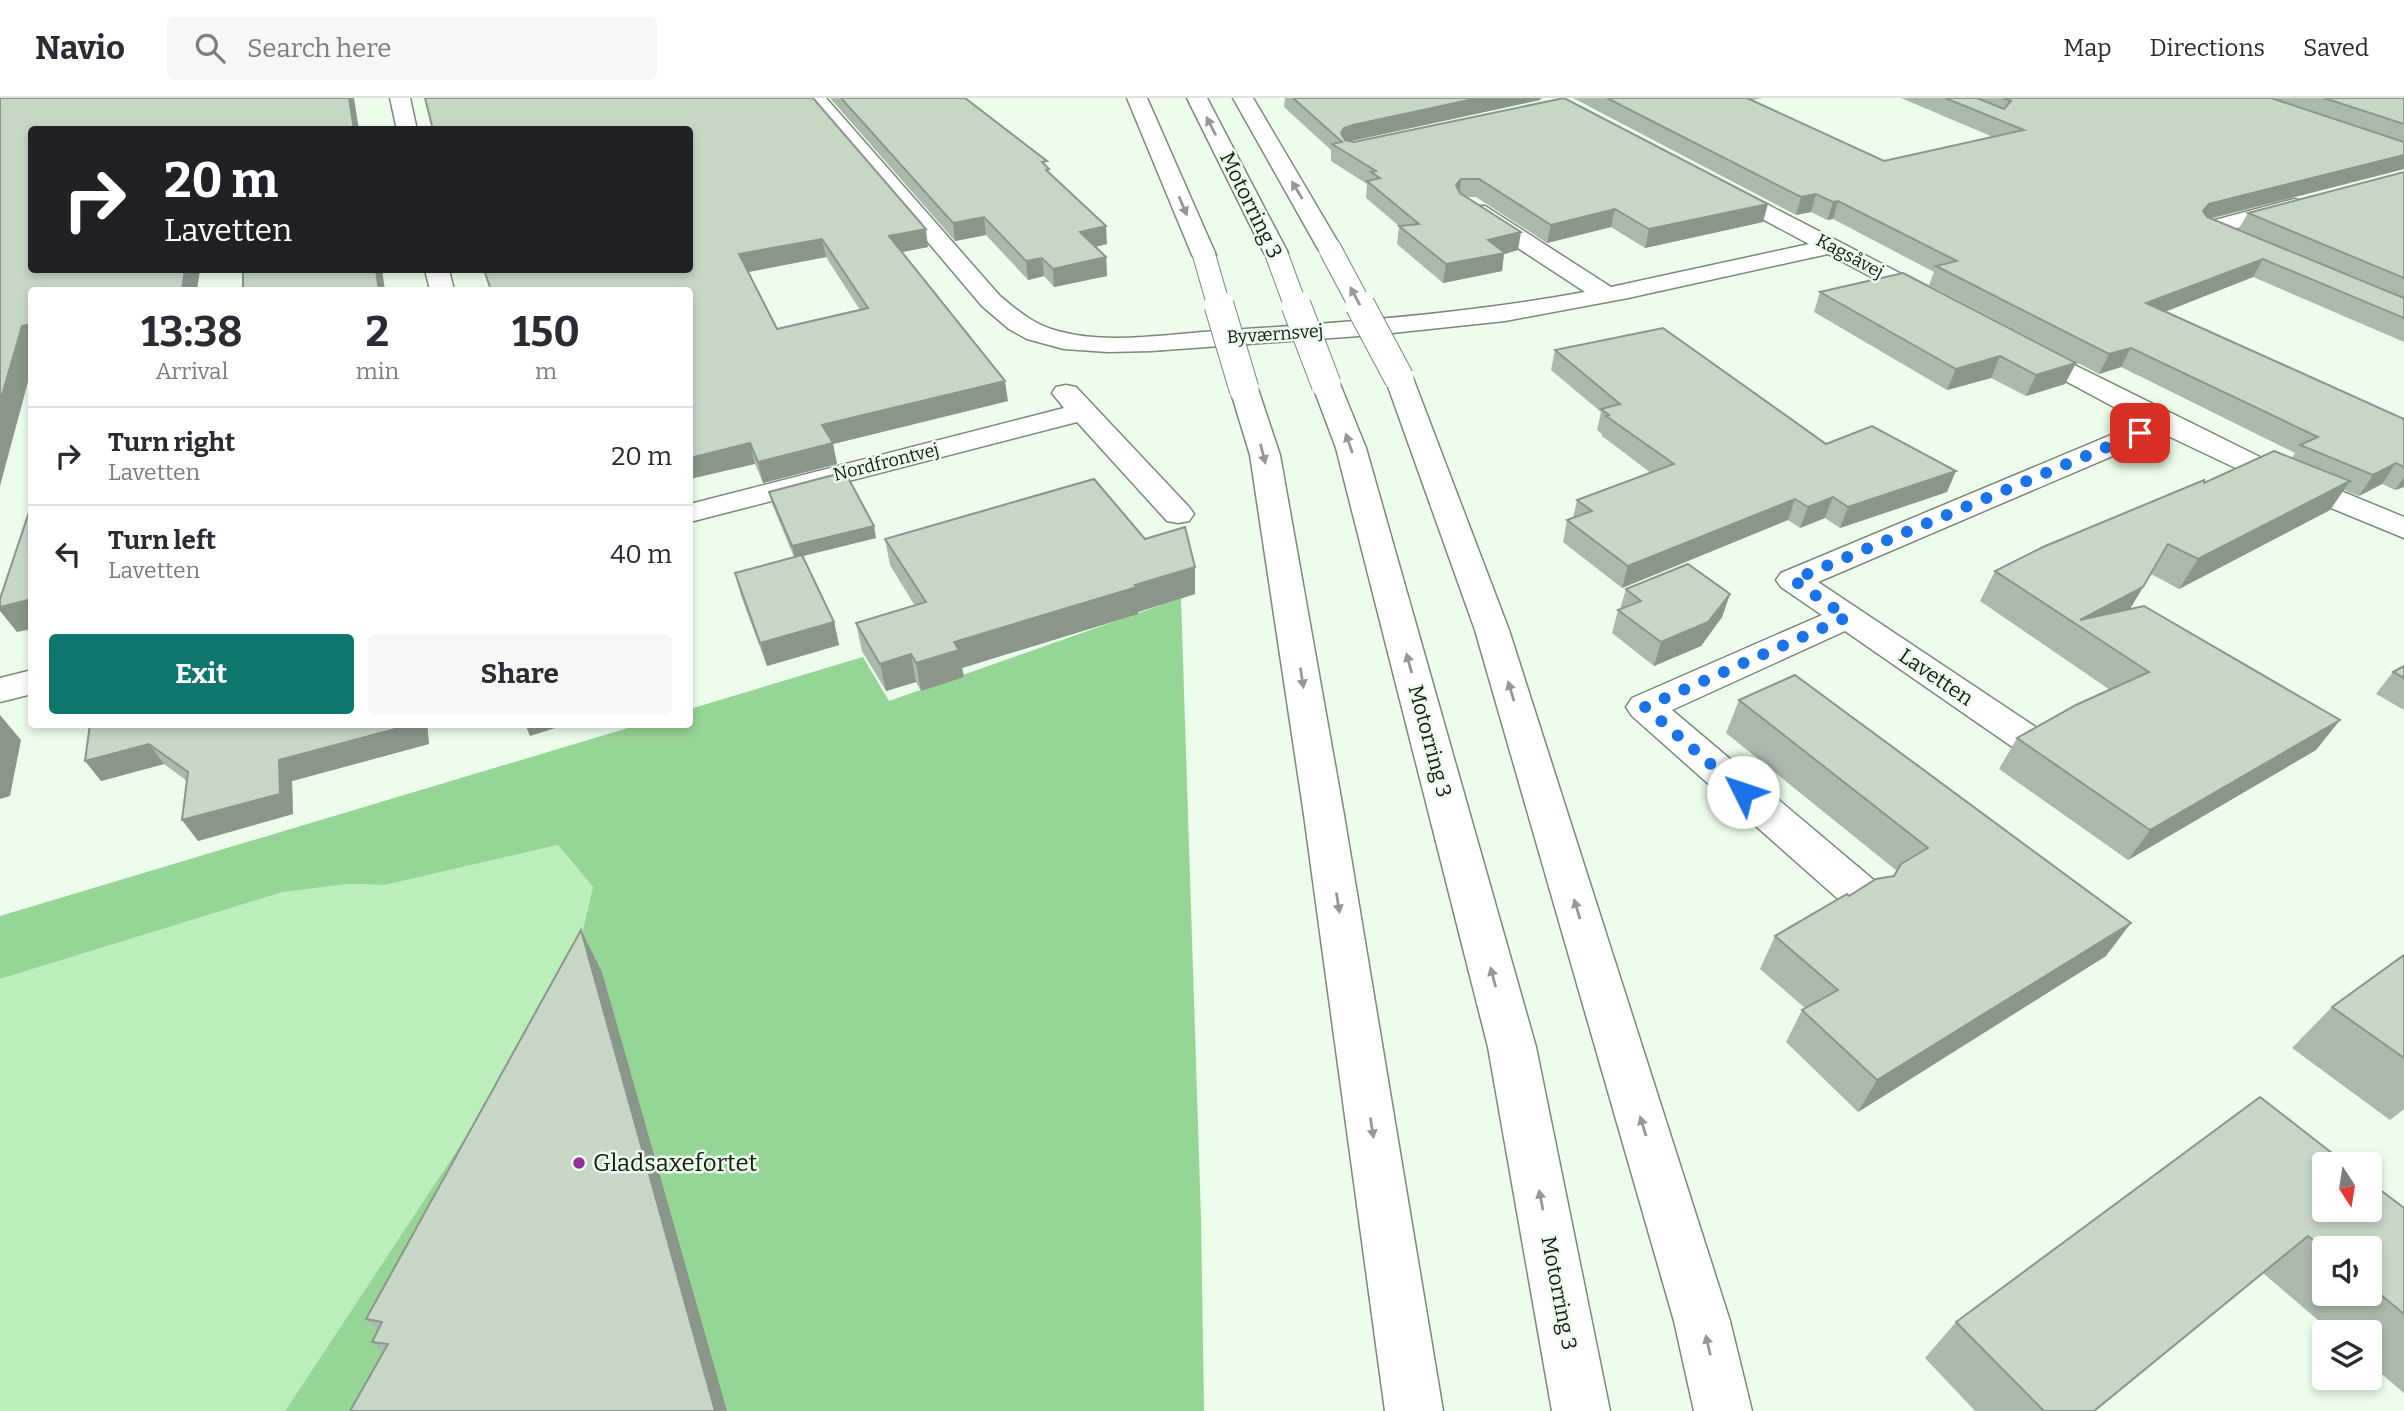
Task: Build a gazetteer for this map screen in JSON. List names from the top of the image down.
{
  "streets": {
    "main road": [
      "Motorring 3",
      "Kagsåvej",
      "Byværnsvej",
      "Nordfrontvej",
      "Lavetten"
    ]
  },
  "crossings": [
    ["Kagsåvej", "Byværnsvej"]
  ],
  "places": ["Gladsaxefortet"],
  "north": "bottom",
  "page": {
    "header": "Navio",
    "search": "Search here",
    "nav": ["Map", "Directions", "Saved"],
    "turn": ["20 m", "Lavetten"],
    "eta": [
      "13:38",
      "Arrival",
      "2",
      "min",
      "150",
      "m"
    ],
    "list": [
      {
        "name": "Turn right",
        "note": "Lavetten",
        "value": "20 m"
      },
      {
        "name": "Turn left",
        "note": "Lavetten",
        "value": "40 m"
      }
    ],
    "buttons": ["Exit", "Share"]
  }
}
